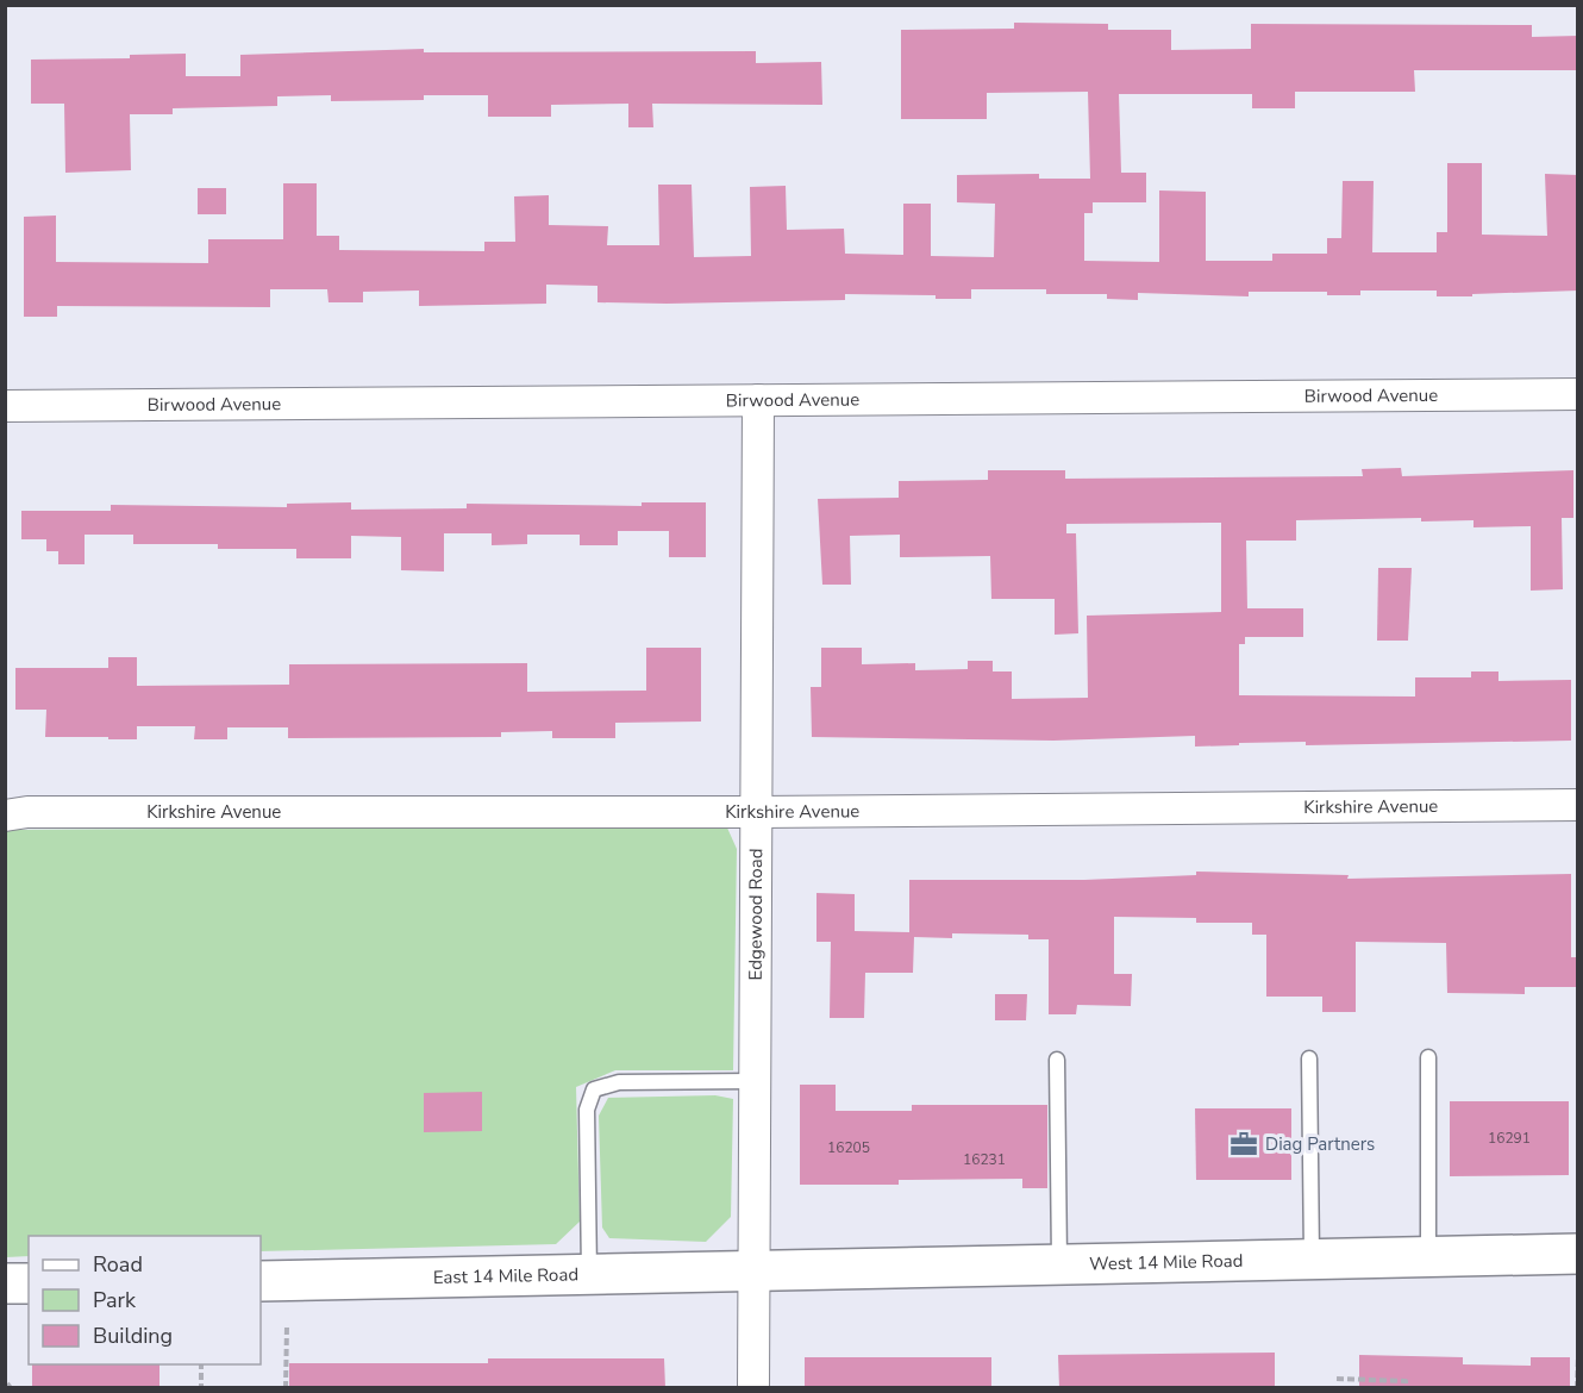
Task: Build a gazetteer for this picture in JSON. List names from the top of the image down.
{
  "streets": {
    "main road": ["West 14 Mile Road", "East 14 Mile Road"],
    "street": ["Birwood Avenue", "Kirkshire Avenue", "Edgewood Road"]
  },
  "crossings": [
    ["Birwood Avenue", "Edgewood Road"],
    ["Kirkshire Avenue", "Edgewood Road"],
    ["Edgewood Road", "West 14 Mile Road"],
    ["Edgewood Road", "East 14 Mile Road"],
    ["West 14 Mile Road", "East 14 Mile Road"]
  ],
  "places": {
    "office": ["Diag Partners"]
  },
  "house_numbers": ["16291", "16205", "16231"],
  "legend": ["Road", "Park", "Building"]
}
